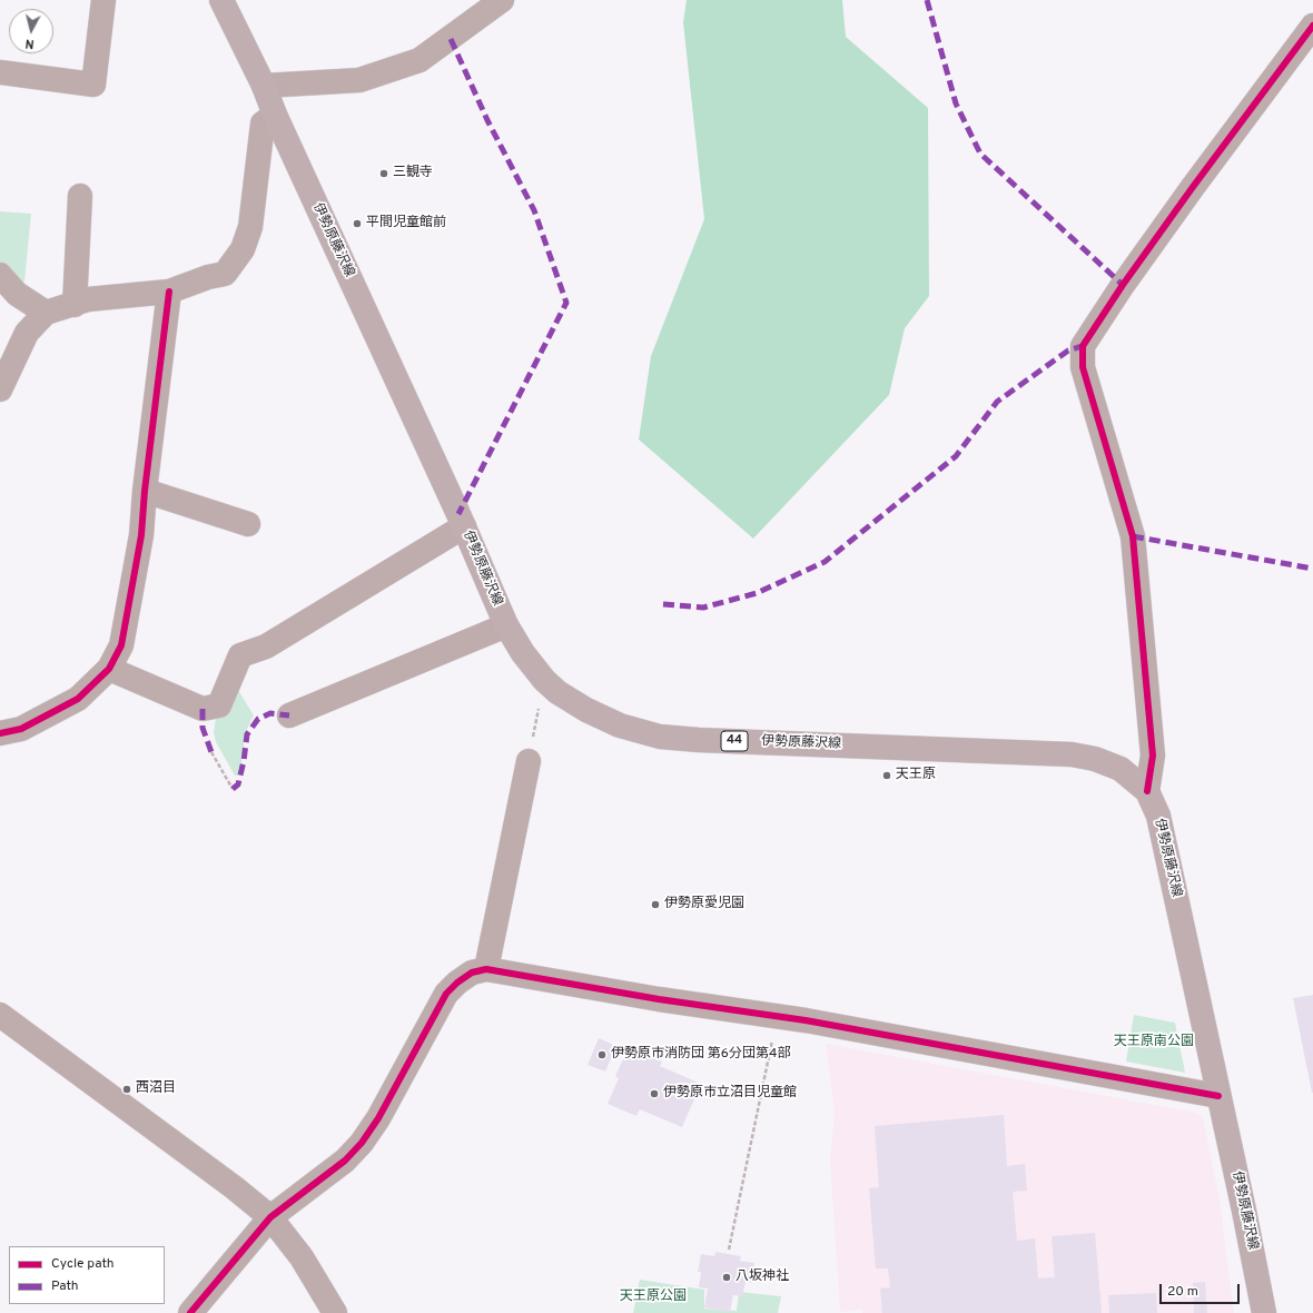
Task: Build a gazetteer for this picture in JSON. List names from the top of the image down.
{
  "streets": {
    "main road": ["伊勢原藤沢線", "44"]
  },
  "parks": ["天王原南公園", "天王原公園"],
  "places": [
    "三観寺",
    "平間児童館前",
    "天王原",
    "伊勢原愛児園",
    "伊勢原市消防団 第6分団第4部",
    "西沼目",
    "伊勢原市立沼目児童館",
    "八坂神社"
  ],
  "legend": ["Cycle path", "Path"],
  "scale_bar": "20 m",
  "north": "bottom"
}
